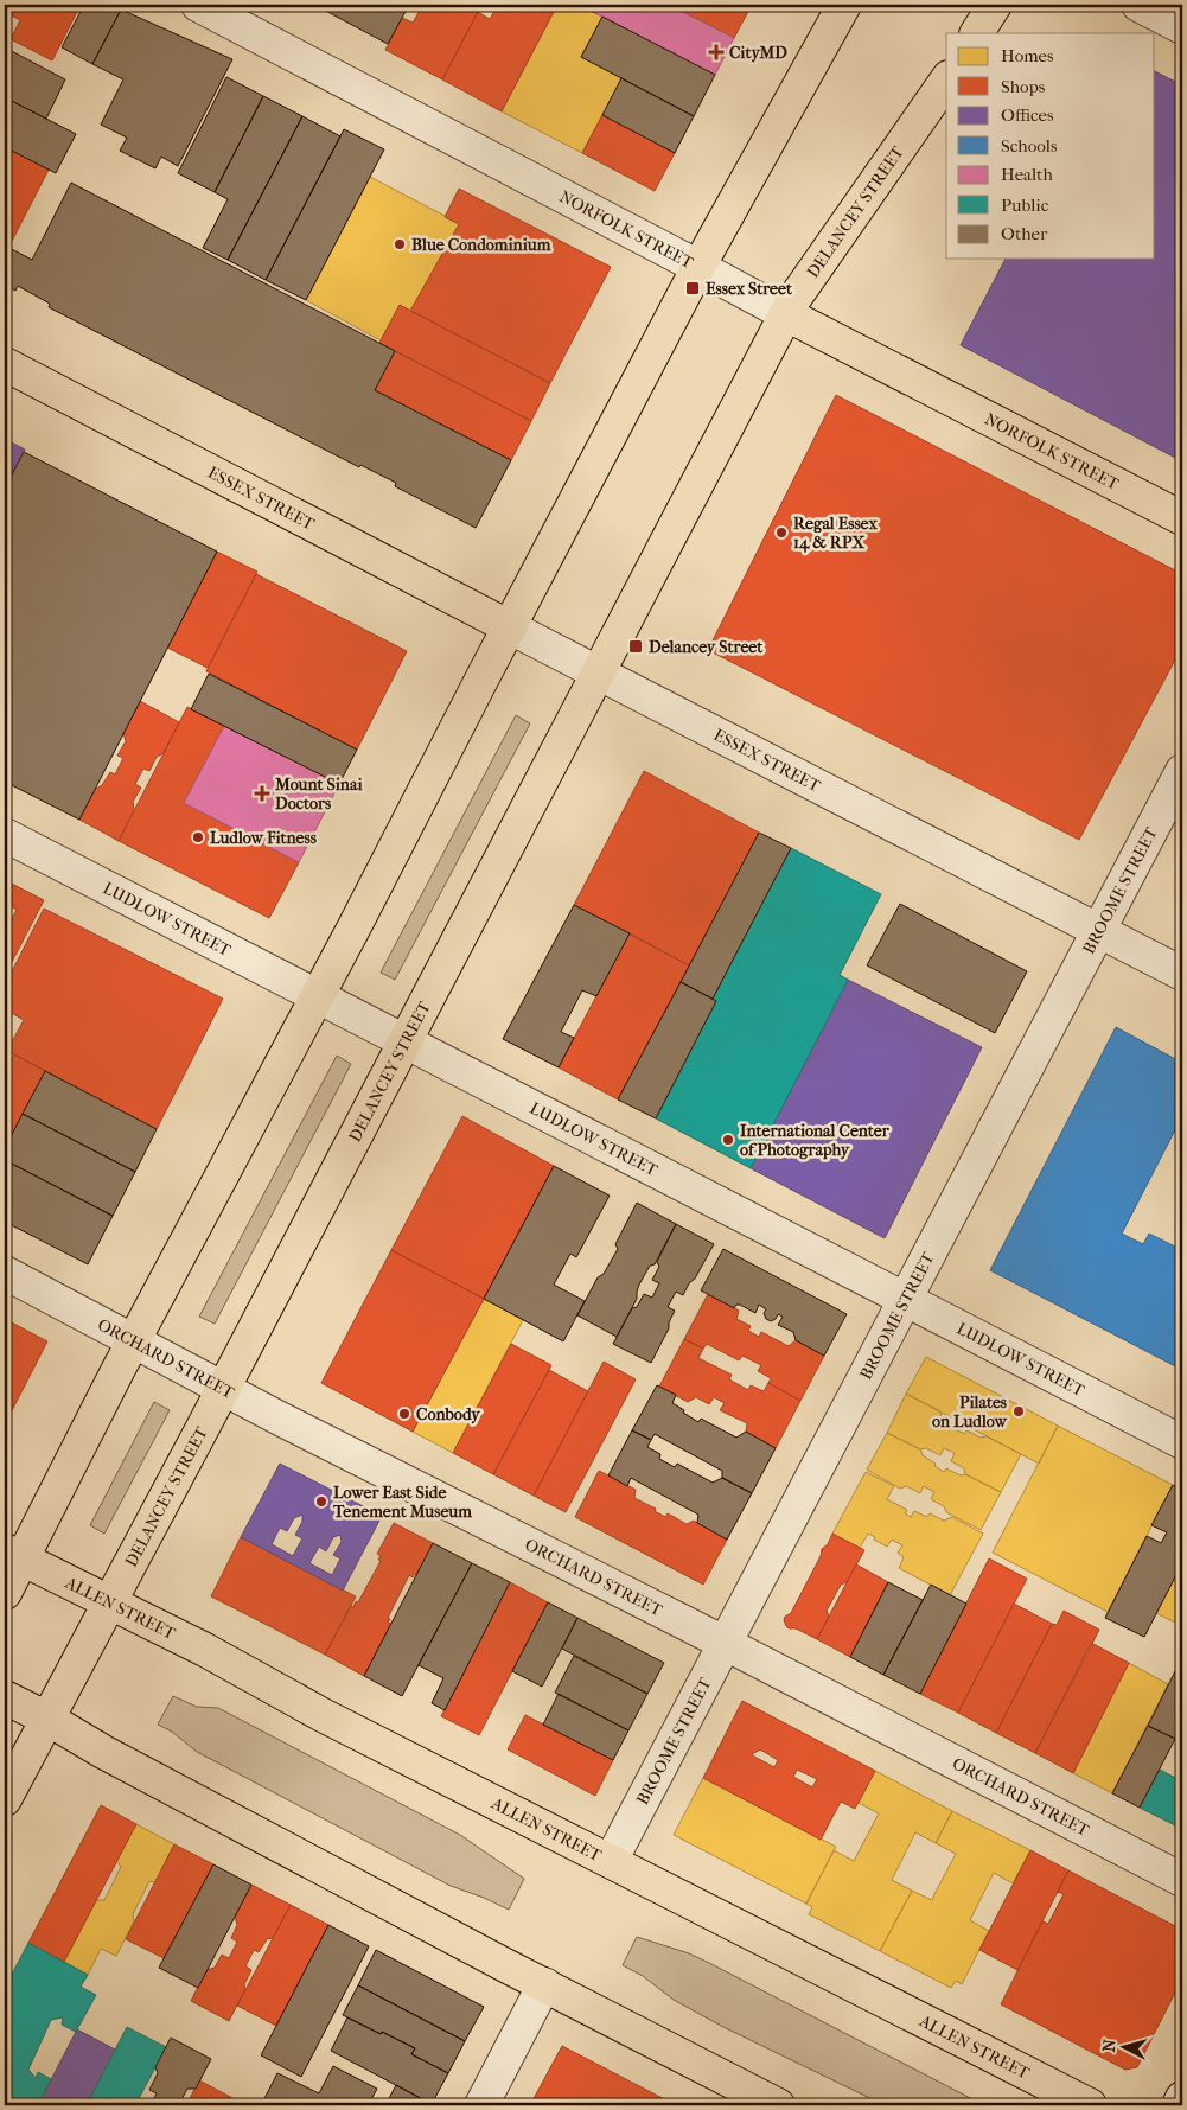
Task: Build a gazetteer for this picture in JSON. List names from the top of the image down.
{
  "streets": {
    "main road": [
      "DELANCEY STREET",
      "NORFOLK STREET",
      "ESSEX STREET",
      "ALLEN STREET"
    ],
    "street": ["BROOME STREET", "LUDLOW STREET", "ORCHARD STREET"]
  },
  "crossings": [
    ["DELANCEY STREET", "NORFOLK STREET"],
    ["DELANCEY STREET", "ESSEX STREET"],
    ["DELANCEY STREET", "LUDLOW STREET"],
    ["DELANCEY STREET", "ORCHARD STREET"],
    ["DELANCEY STREET", "ALLEN STREET"],
    ["ESSEX STREET", "BROOME STREET"],
    ["BROOME STREET", "LUDLOW STREET"],
    ["BROOME STREET", "ORCHARD STREET"],
    ["BROOME STREET", "ALLEN STREET"]
  ],
  "places": {
    "health": ["CityMD", "Mount Sinai Doctors"],
    "other": [
      "Blue Condominium",
      "Regal Essex 14 & RPX",
      "Ludlow Fitness",
      "International Center of Photography",
      "Pilates on Ludlow",
      "Conbody",
      "Lower East Side Tenement Museum"
    ],
    "transit": ["Essex Street", "Delancey Street"]
  },
  "legend": [
    "Homes",
    "Shops",
    "Offices",
    "Schools",
    "Health",
    "Public",
    "Other"
  ],
  "north": "left"
}
